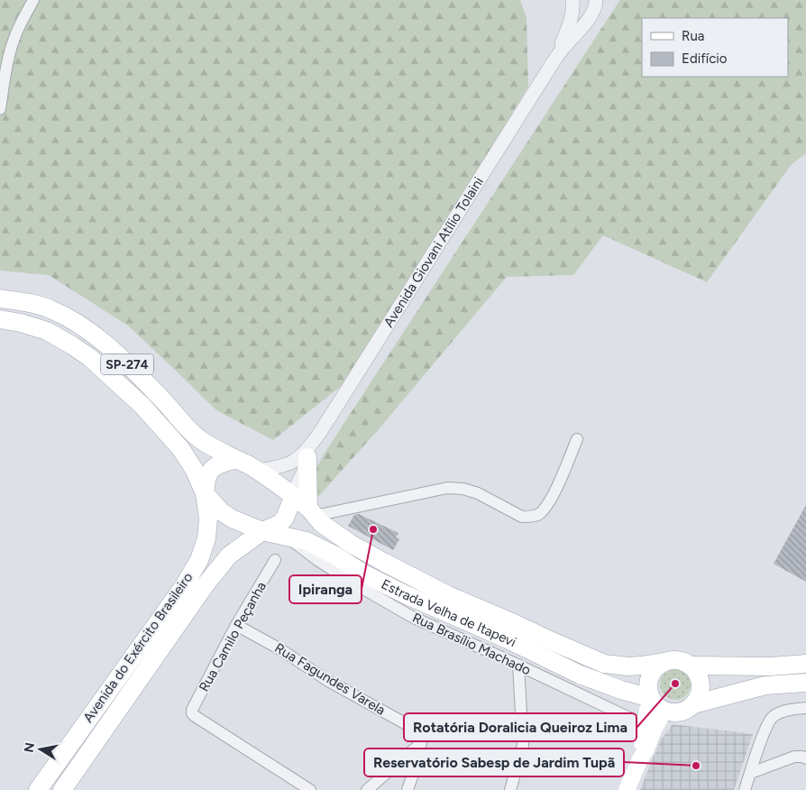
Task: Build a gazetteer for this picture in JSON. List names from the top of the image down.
{
  "streets": {
    "main road": ["SP-274", "Estrada Velha de Itapevi", "Avenida do Exército Brasileiro"],
    "street": [
      "Avenida Giovani Atílio Tolaini",
      "Rua Camilo Peçanha",
      "Rua Brasílio Machado",
      "Rua Fagundes Varela"
    ]
  },
  "crossings": [
    ["Estrada Velha de Itapevi", "Rua Brasílio Machado"],
    ["Estrada Velha de Itapevi", "Avenida do Exército Brasileiro"],
    ["Rua Camilo Peçanha", "Rua Fagundes Varela"]
  ],
  "places": ["Ipiranga", "Rotatória Doralicia Queiroz Lima", "Reservatório Sabesp de Jardim Tupã"],
  "legend": ["Rua", "Edifício"],
  "north": "left"
}
